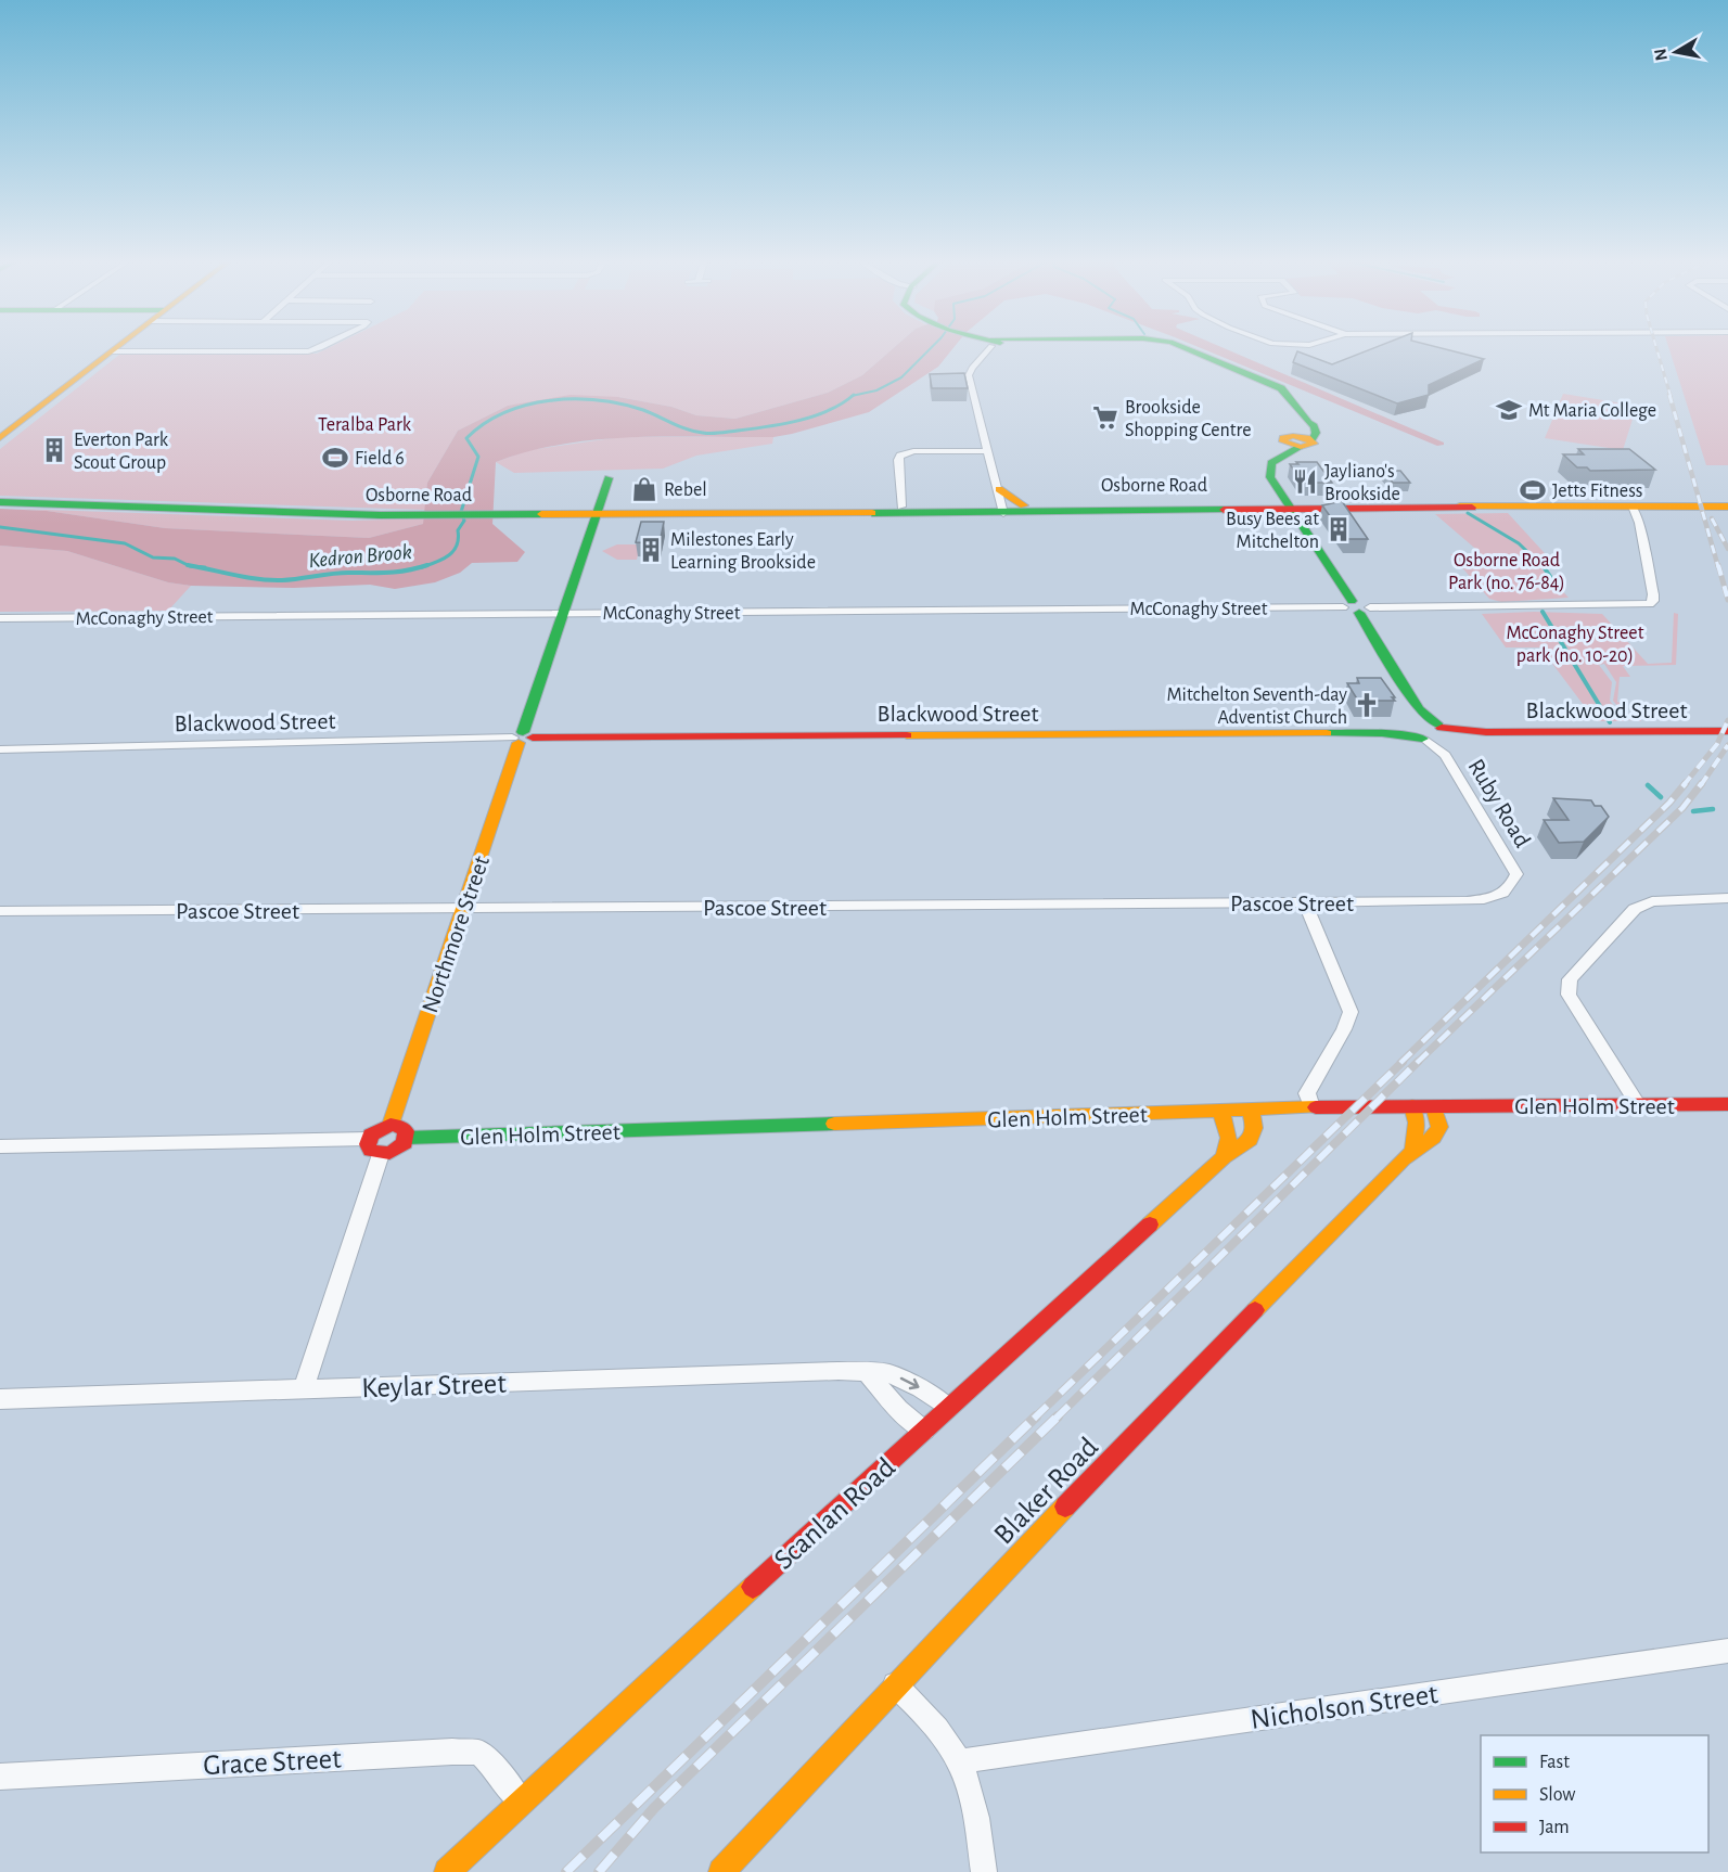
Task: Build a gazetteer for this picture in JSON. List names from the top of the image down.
{
  "streets": {
    "street": [
      "Osborne Road",
      "McConaghy Street",
      "Blackwood Street",
      "Ruby Road",
      "Pascoe Street",
      "Northmore Street",
      "Glen Holm Street",
      "Keylar Street",
      "Blaker Road",
      "Scanlan Road",
      "Nicholson Street",
      "Grace Street"
    ]
  },
  "crossings": [
    ["Osborne Road", "McConaghy Street"],
    ["Osborne Road", "Ruby Road"],
    ["Osborne Road", "Northmore Street"],
    ["McConaghy Street", "Ruby Road"],
    ["McConaghy Street", "Northmore Street"],
    ["Blackwood Street", "Ruby Road"],
    ["Blackwood Street", "Northmore Street"],
    ["Ruby Road", "Pascoe Street"],
    ["Pascoe Street", "Northmore Street"],
    ["Northmore Street", "Glen Holm Street"],
    ["Glen Holm Street", "Blaker Road"],
    ["Glen Holm Street", "Scanlan Road"],
    ["Keylar Street", "Scanlan Road"],
    ["Scanlan Road", "Grace Street"]
  ],
  "water": ["Kedron Brook"],
  "parks": ["Teralba Park", "Osborne Road Park (no. 76-84)", "McConaghy Street park (no. 10-20)"],
  "places": {
    "school or university": ["Mt Maria College"],
    "supermarket": ["Brookside Shopping Centre"],
    "building": ["Everton Park Scout Group", "Busy Bees at Mitchelton", "Milestones Early Learning Brookside"],
    "sports": ["Field 6", "Jetts Fitness"],
    "restaurant": ["Jayliano's Brookside"],
    "shop": ["Rebel"],
    "church": ["Mitchelton Seventh-day Adventist Church"]
  },
  "legend": ["Fast", "Slow", "Jam"],
  "north": "left"
}
